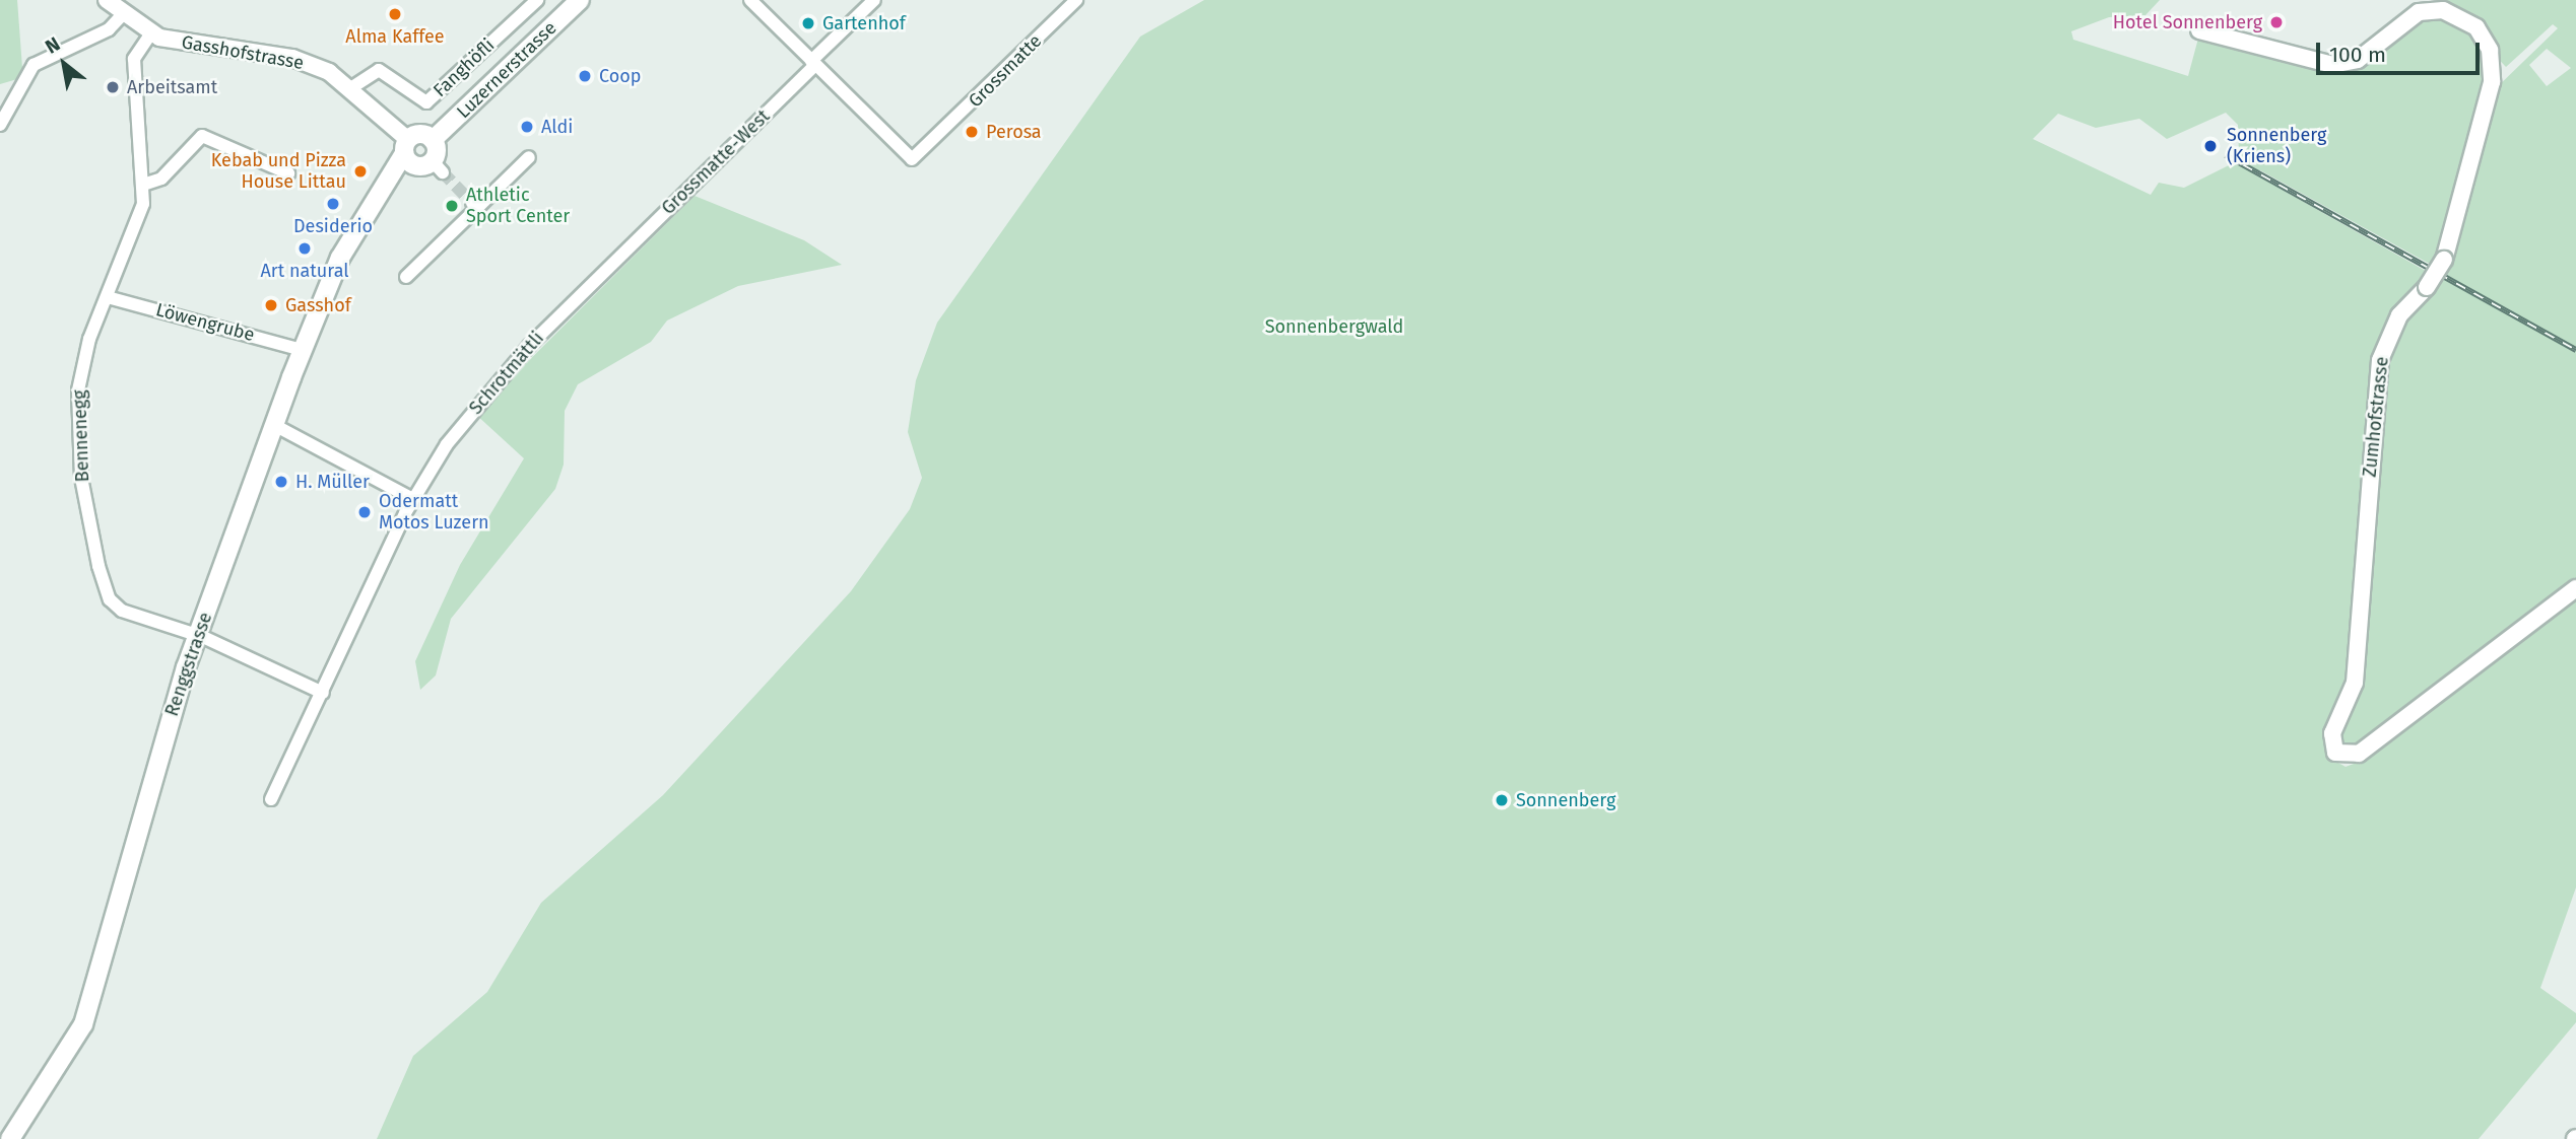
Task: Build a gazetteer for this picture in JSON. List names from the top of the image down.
{
  "streets": {
    "main road": ["Luzernerstrasse", "Renggstrasse"],
    "street": [
      "Gasshofstrasse",
      "Fanghöfli",
      "Grossmatte",
      "Grossmatte-West",
      "Löwengrube",
      "Schrotmättli",
      "Zumhofstrasse",
      "Bennenegg"
    ]
  },
  "crossings": [
    ["Gasshofstrasse", "Fanghöfli"],
    ["Gasshofstrasse", "Bennenegg"],
    ["Gasshofstrasse", "Renggstrasse"],
    ["Grossmatte", "Grossmatte-West"],
    ["Grossmatte-West", "Schrotmättli"],
    ["Löwengrube", "Bennenegg"],
    ["Löwengrube", "Renggstrasse"],
    ["Bennenegg", "Renggstrasse"]
  ],
  "parks": ["Sonnenbergwald"],
  "places": [
    "Alma Kaffee",
    "Hotel Sonnenberg",
    "Gartenhof",
    "Coop",
    "Arbeitsamt",
    "Aldi",
    "Perosa",
    "Sonnenberg (Kriens)",
    "Kebab und Pizza House Littau",
    "Desiderio",
    "Athletic Sport Center",
    "Art natural",
    "Gasshof",
    "H. Müller",
    "Odermatt Motos Luzern",
    "Sonnenberg"
  ],
  "scale_bar": "100 m",
  "north": "top left"
}
